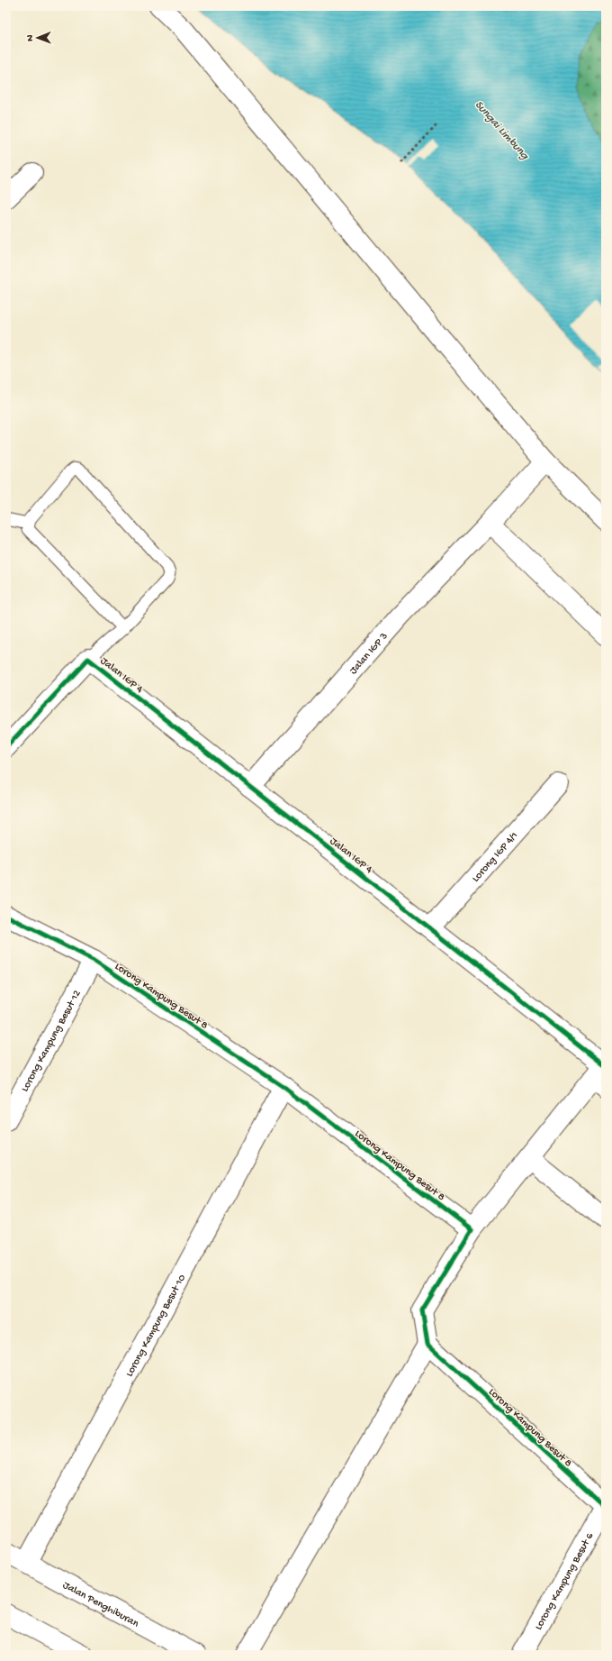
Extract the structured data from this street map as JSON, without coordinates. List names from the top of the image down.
{
  "streets": {
    "main road": [
      "Jalan IGP 3",
      "Jalan IGP 4",
      "Lorong IGP 4/1",
      "Lorong Kampung Besut 8",
      "Lorong Kampung Besut 12",
      "Lorong Kampung Besut 10",
      "Lorong Kampung Besut 6",
      "Jalan Penghiburan"
    ]
  },
  "crossings": [
    ["Jalan IGP 3", "Jalan IGP 4"],
    ["Jalan IGP 4", "Lorong IGP 4/1"],
    ["Lorong Kampung Besut 8", "Lorong Kampung Besut 12"],
    ["Lorong Kampung Besut 8", "Lorong Kampung Besut 10"],
    ["Lorong Kampung Besut 8", "Lorong Kampung Besut 6"],
    ["Lorong Kampung Besut 10", "Jalan Penghiburan"]
  ],
  "water": ["Sungai Limbung"],
  "north": "left"
}
